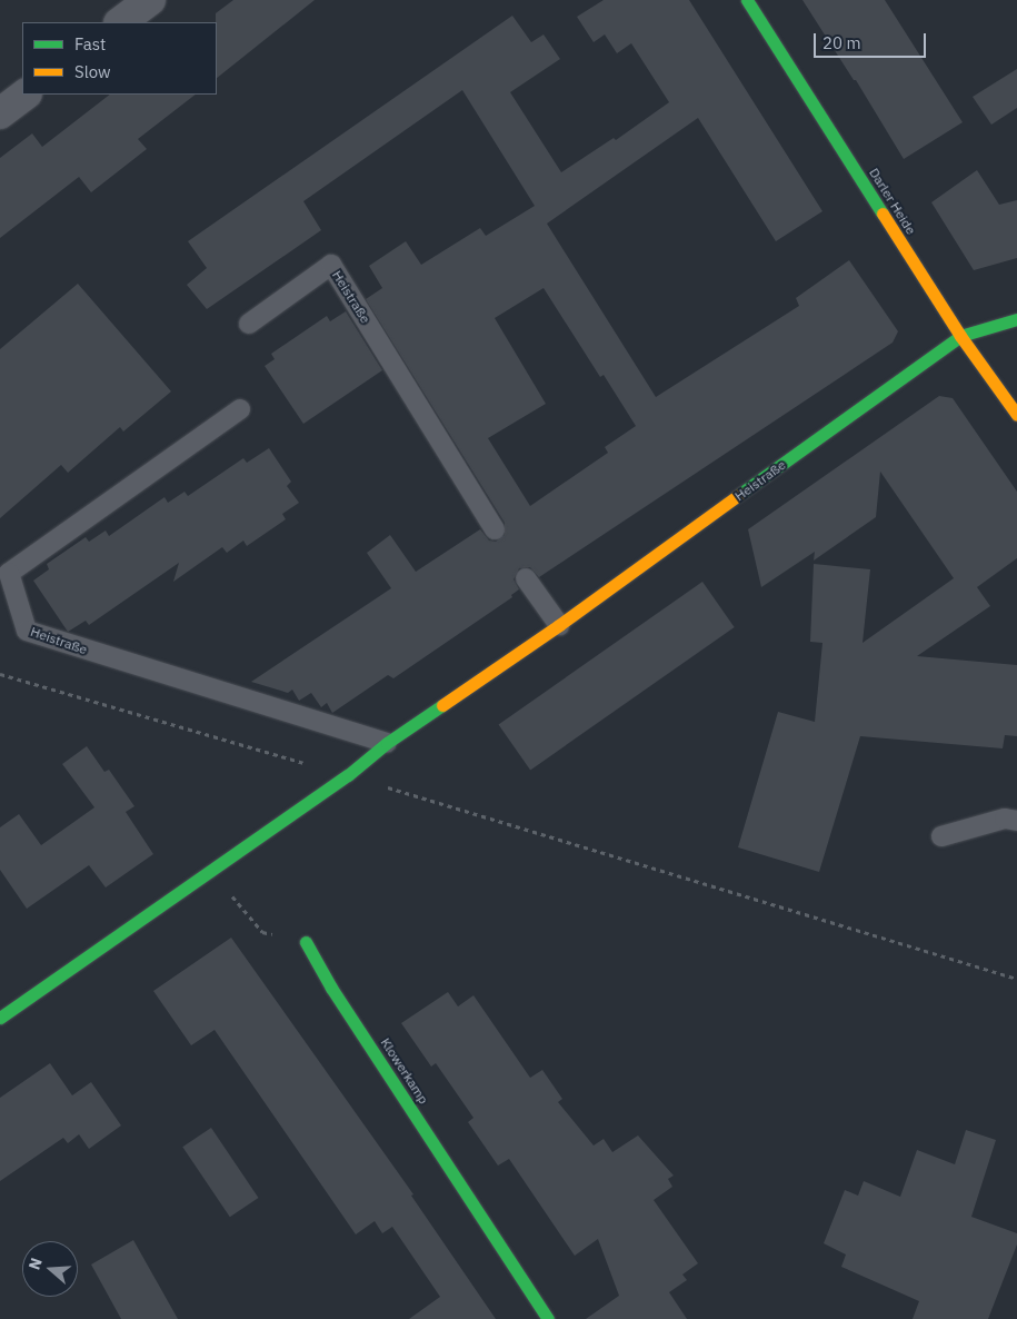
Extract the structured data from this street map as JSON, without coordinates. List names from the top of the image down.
{
  "streets": {
    "street": ["Darler Heide", "Heistraße", "Klowerkamp"]
  },
  "crossings": [
    ["Darler Heide", "Heistraße"]
  ],
  "legend": ["Fast", "Slow"],
  "scale_bar": "20 m",
  "north": "left"
}
